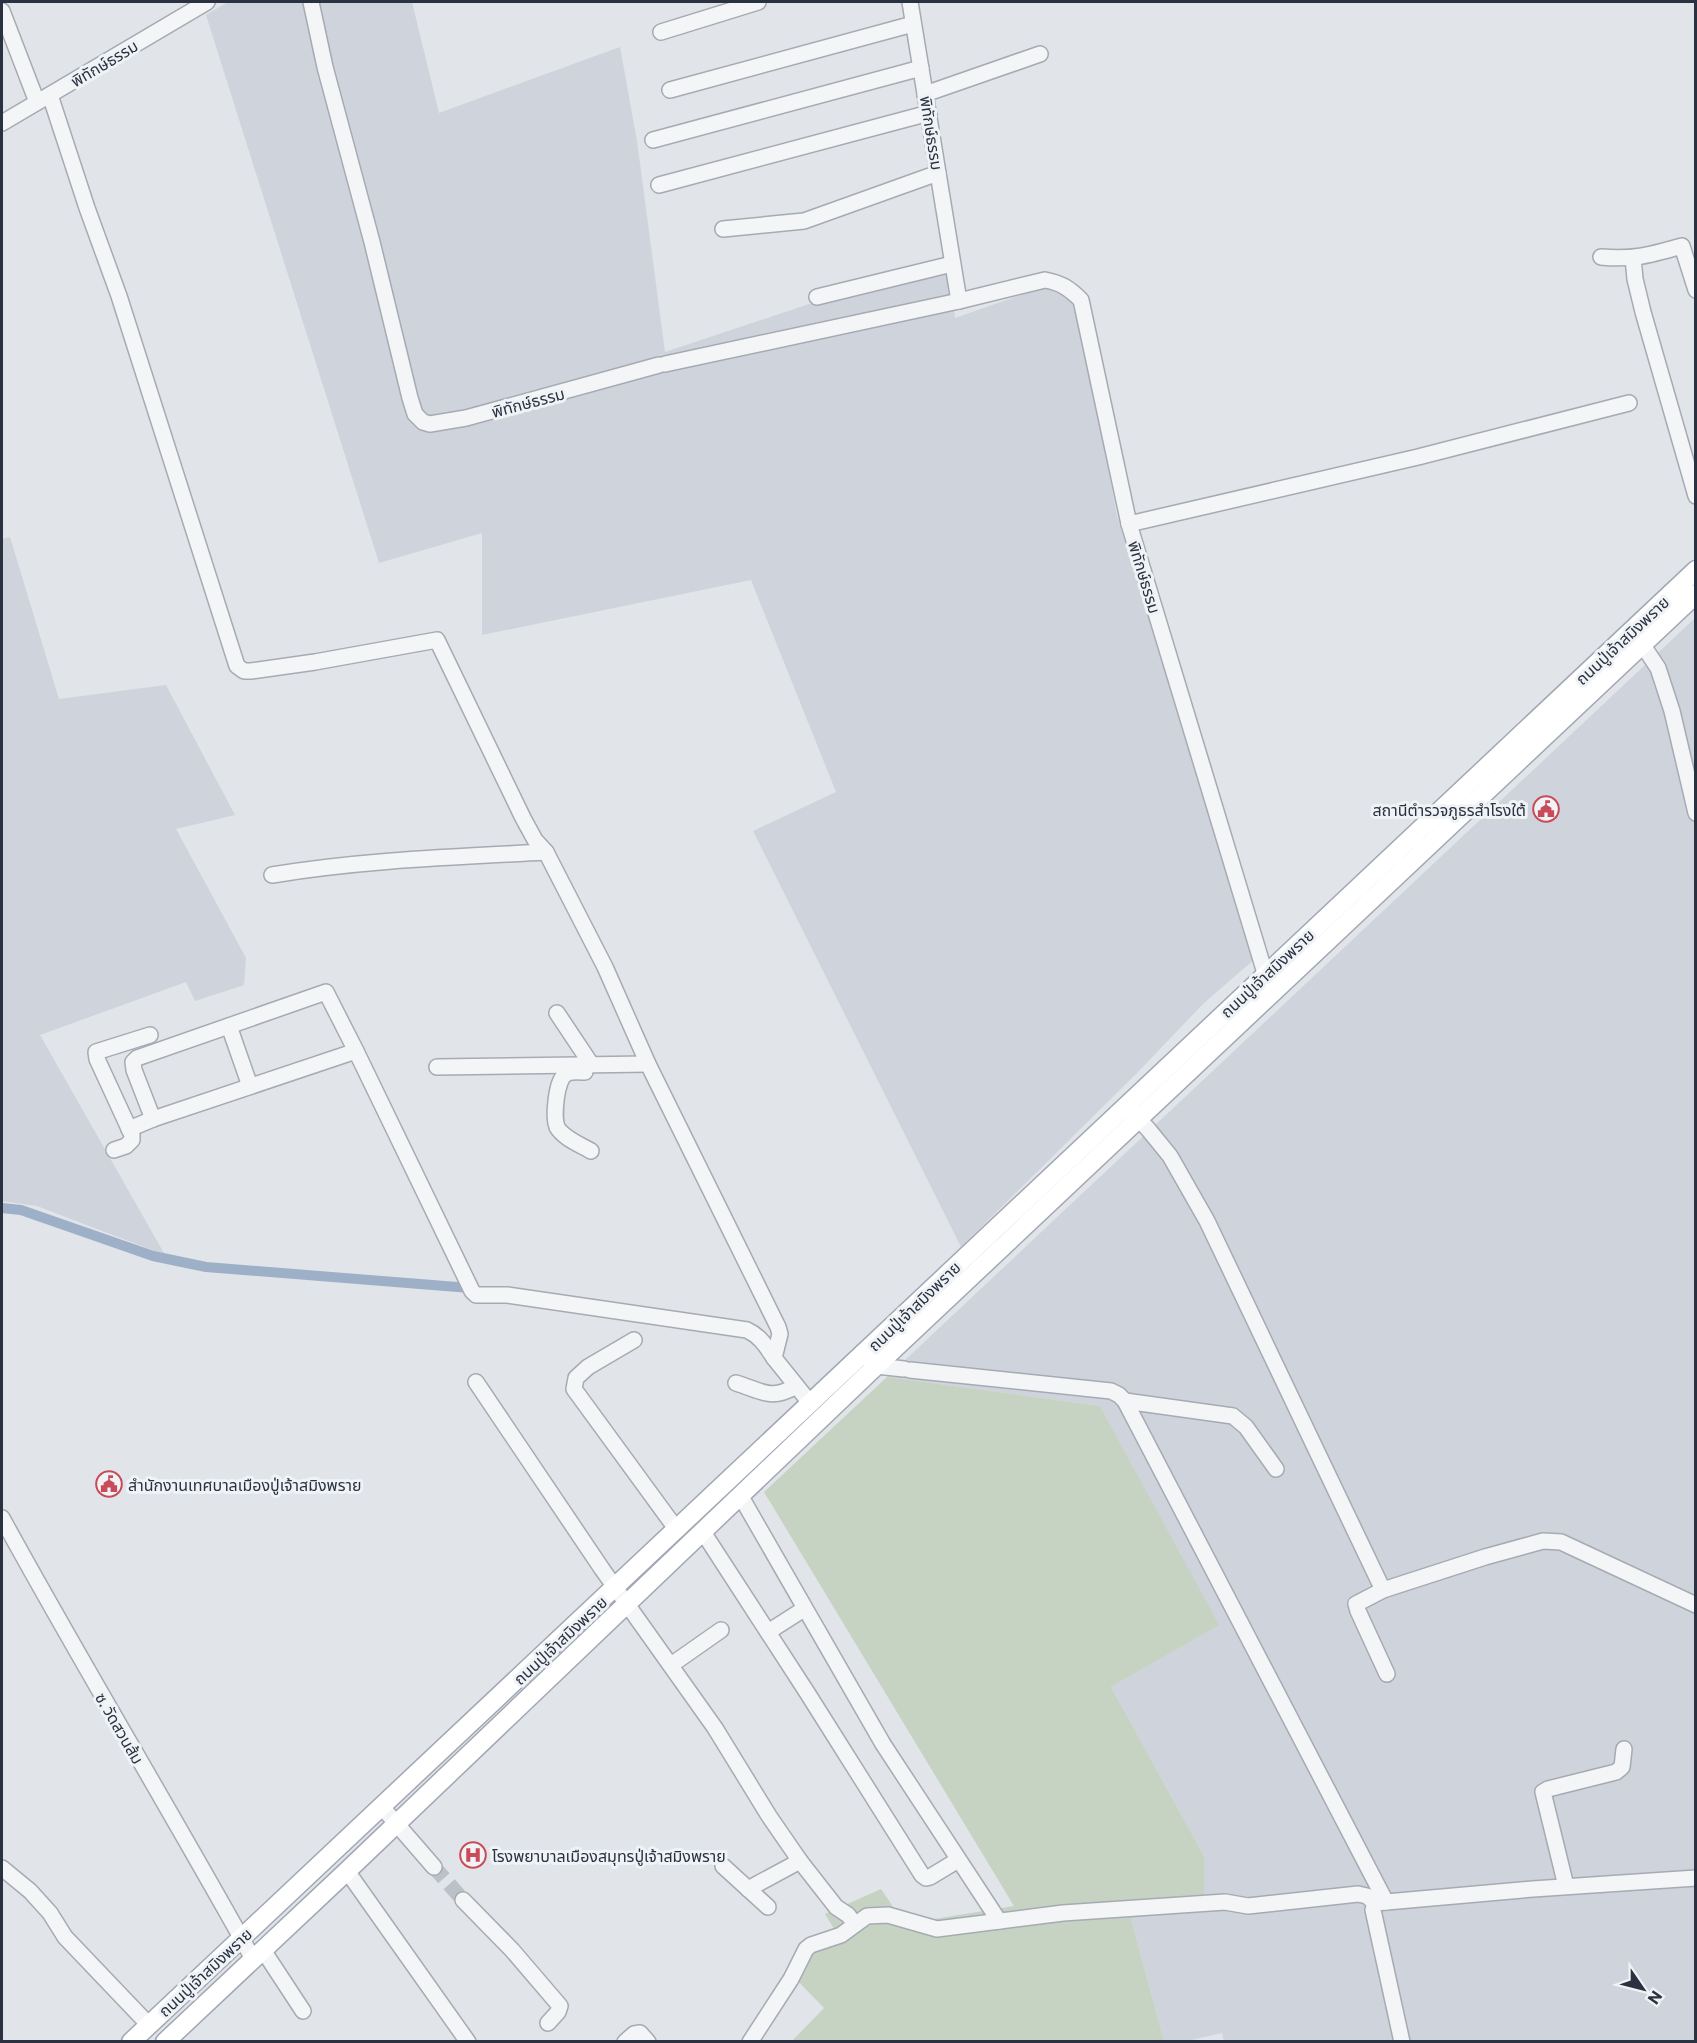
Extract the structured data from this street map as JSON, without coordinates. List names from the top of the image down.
{
  "streets": {
    "main road": ["ถนนปู่เจ้าสมิงพราย"],
    "street": ["พิทักษ์ธรรม", "ซ. วัดสวนส้ม"]
  },
  "crossings": [
    ["พิทักษ์ธรรม", "ถนนปู่เจ้าสมิงพราย"],
    ["ถนนปู่เจ้าสมิงพราย", "ซ. วัดสวนส้ม"]
  ],
  "places": {
    "public building": ["สถานีตำรวจภูธรสำโรงใต้", "สำนักงานเทศบาลเมืองปู่เจ้าสมิงพราย"],
    "hospital": ["โรงพยาบาลเมืองสมุทรปู่เจ้าสมิงพราย"]
  },
  "north": "bottom right"
}
